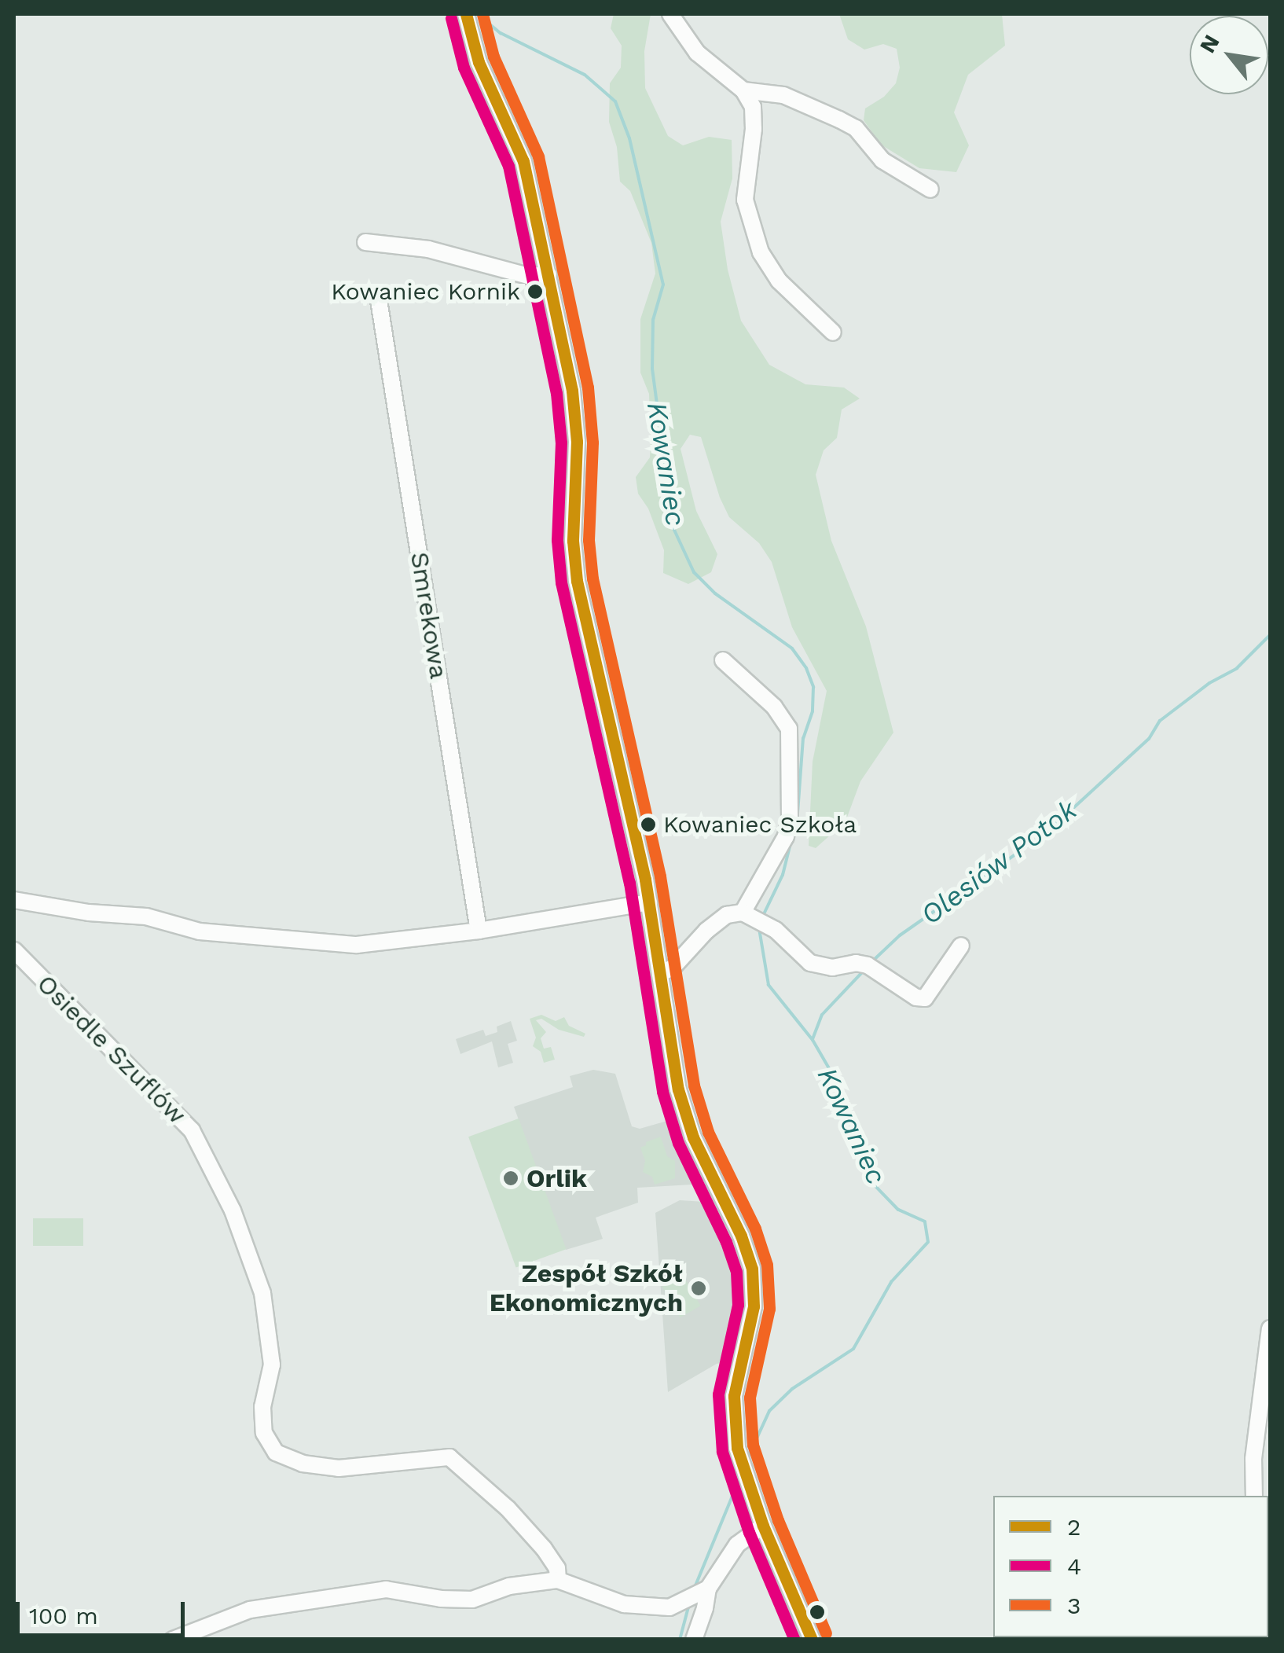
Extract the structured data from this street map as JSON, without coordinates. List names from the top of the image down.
{
  "streets": {
    "street": ["Smrekowa", "Osiedle Szuflów"]
  },
  "water": ["Kowaniec", "Olesiów Potok"],
  "places": [
    "Kowaniec Kornik",
    "Kowaniec Szkoła",
    "Orlik",
    "Zespół Szkół Ekonomicznych"
  ],
  "lines": ["transit line 2", "transit line 3", "transit line 4"],
  "legend": ["2", "4", "3"],
  "scale_bar": "100 m",
  "north": "top left"
}
